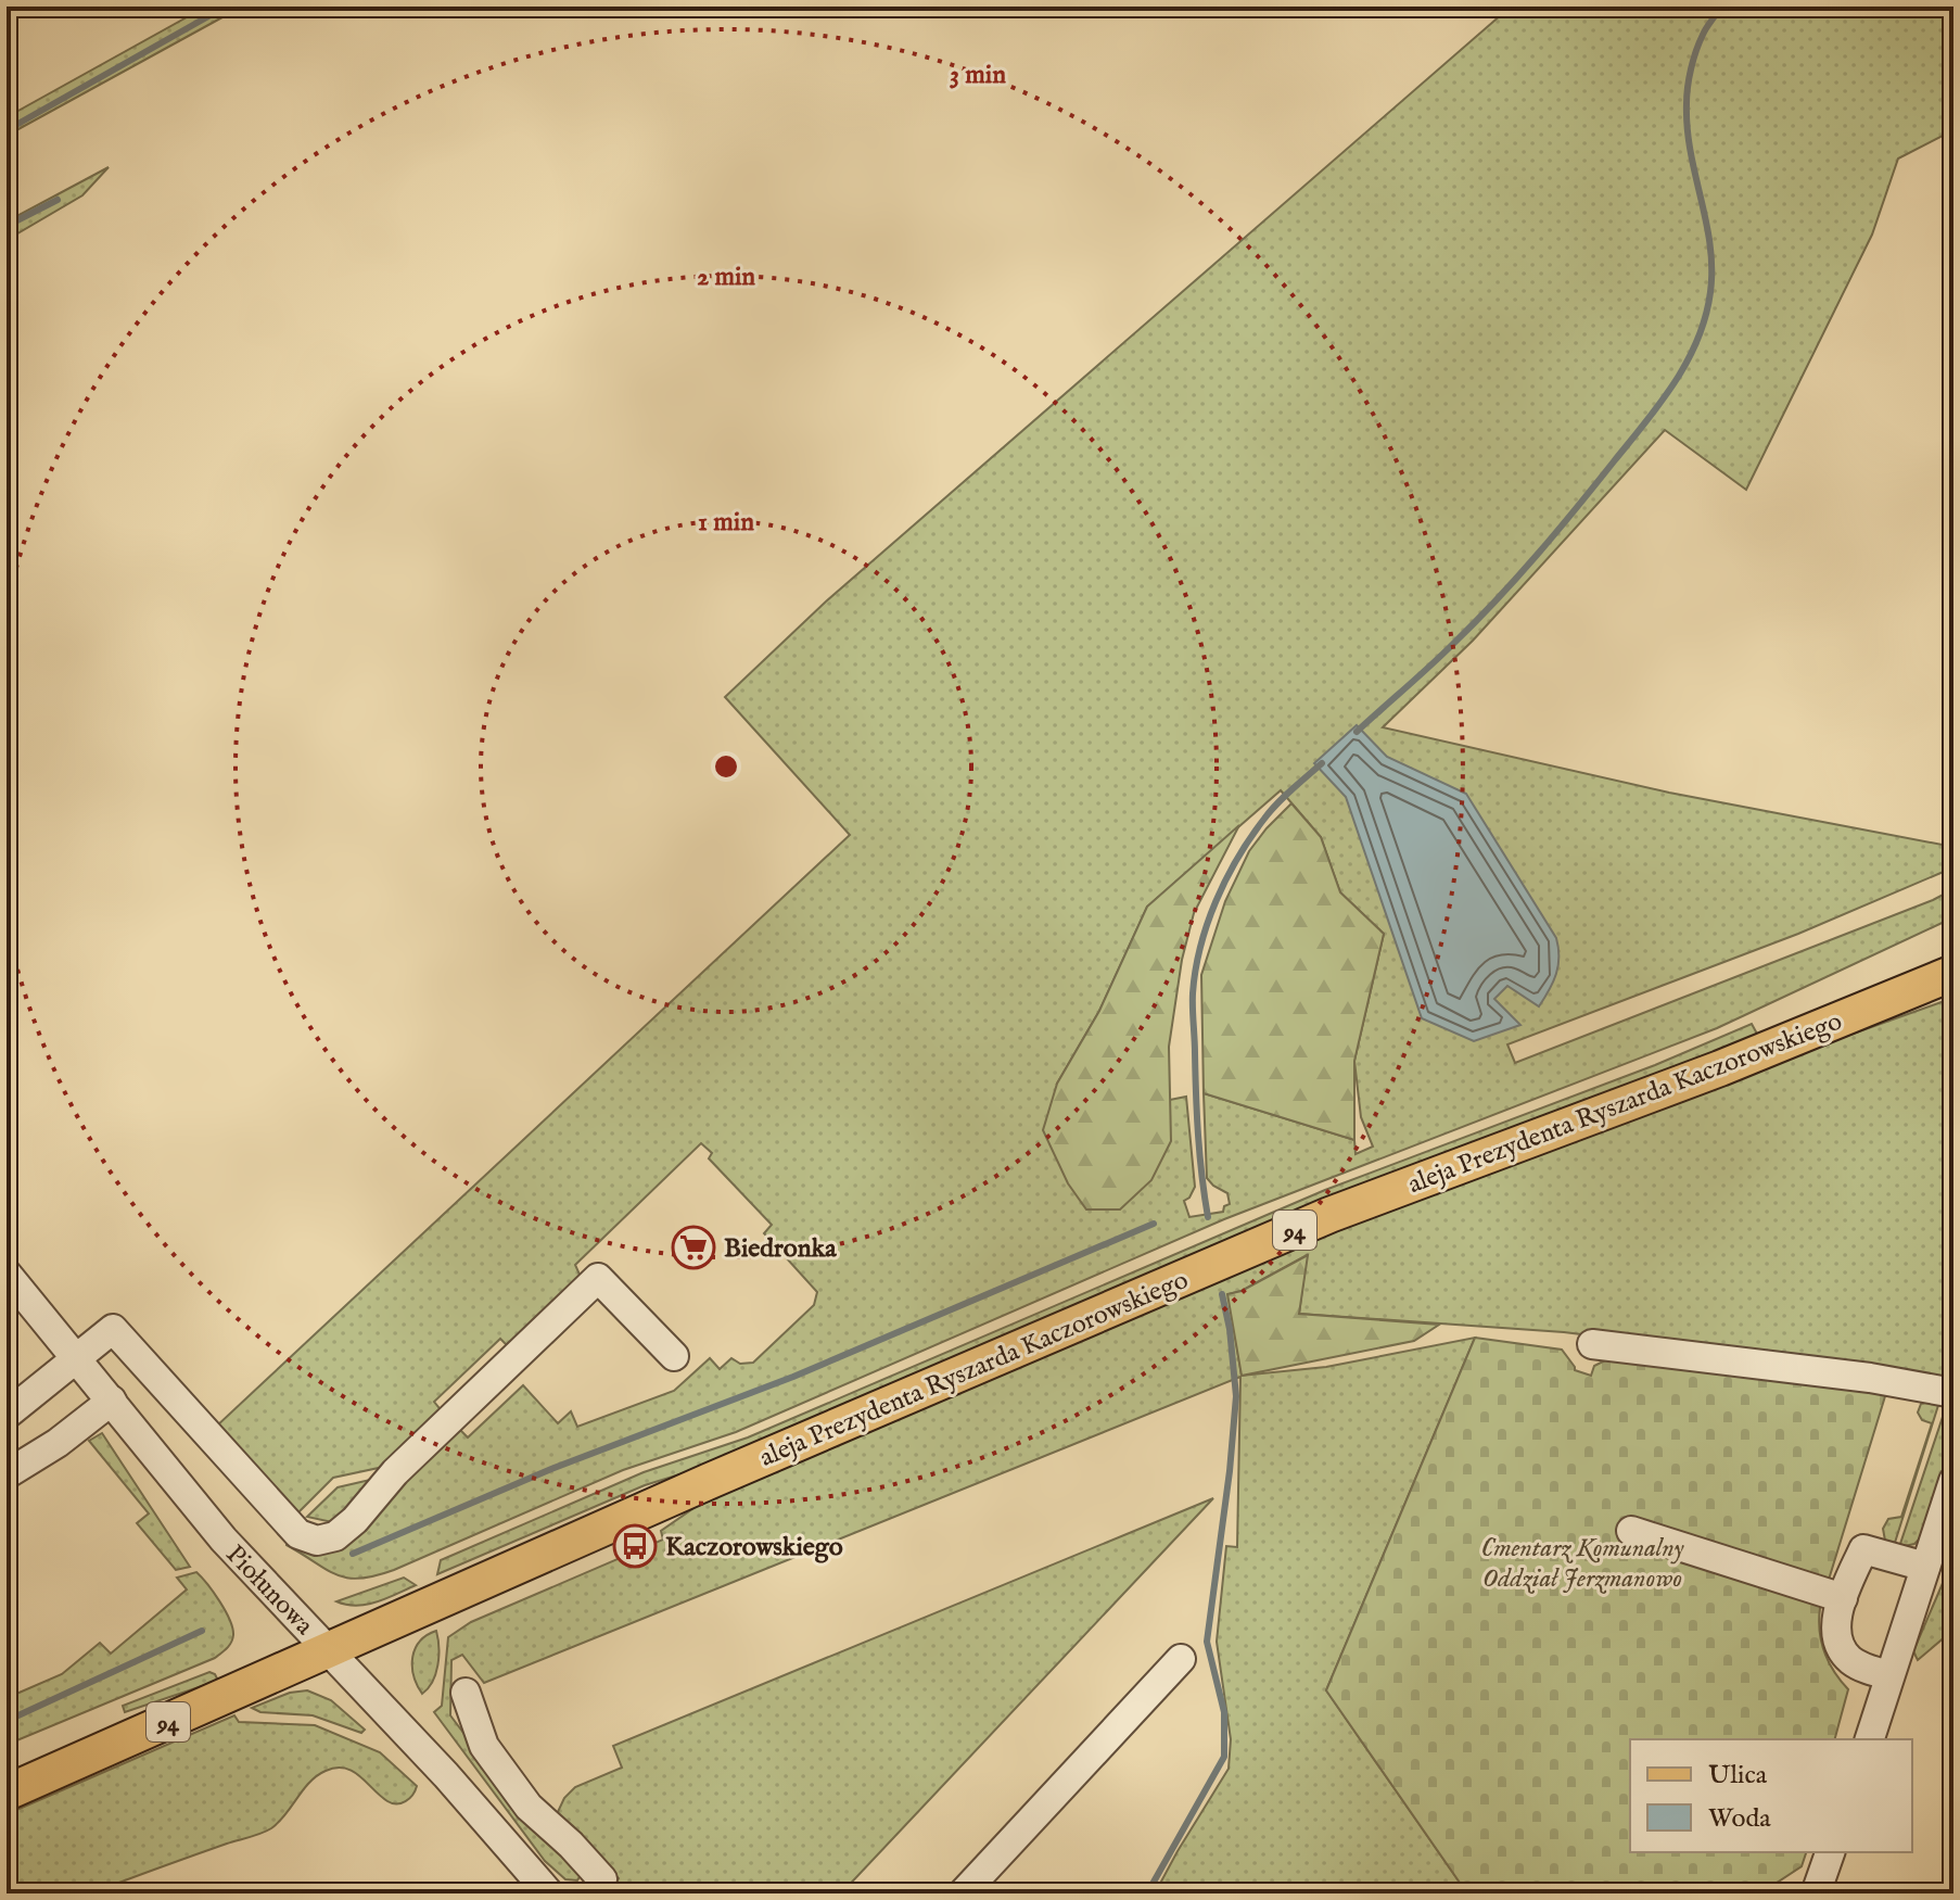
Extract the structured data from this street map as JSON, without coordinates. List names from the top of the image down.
{
  "streets": {
    "main road": ["aleja Prezydenta Ryszarda Kaczorowskiego", "94"],
    "street": ["Piołunowa"]
  },
  "crossings": [
    ["aleja Prezydenta Ryszarda Kaczorowskiego", "Piołunowa"]
  ],
  "parks": ["Cmentarz Komunalny Oddział Jerzmanowo"],
  "places": {
    "supermarket": ["Biedronka"],
    "bus stop": ["Kaczorowskiego"]
  },
  "legend": ["Ulica", "Woda"],
  "rings": ["3 min", "2 min", "1 min"]
}
